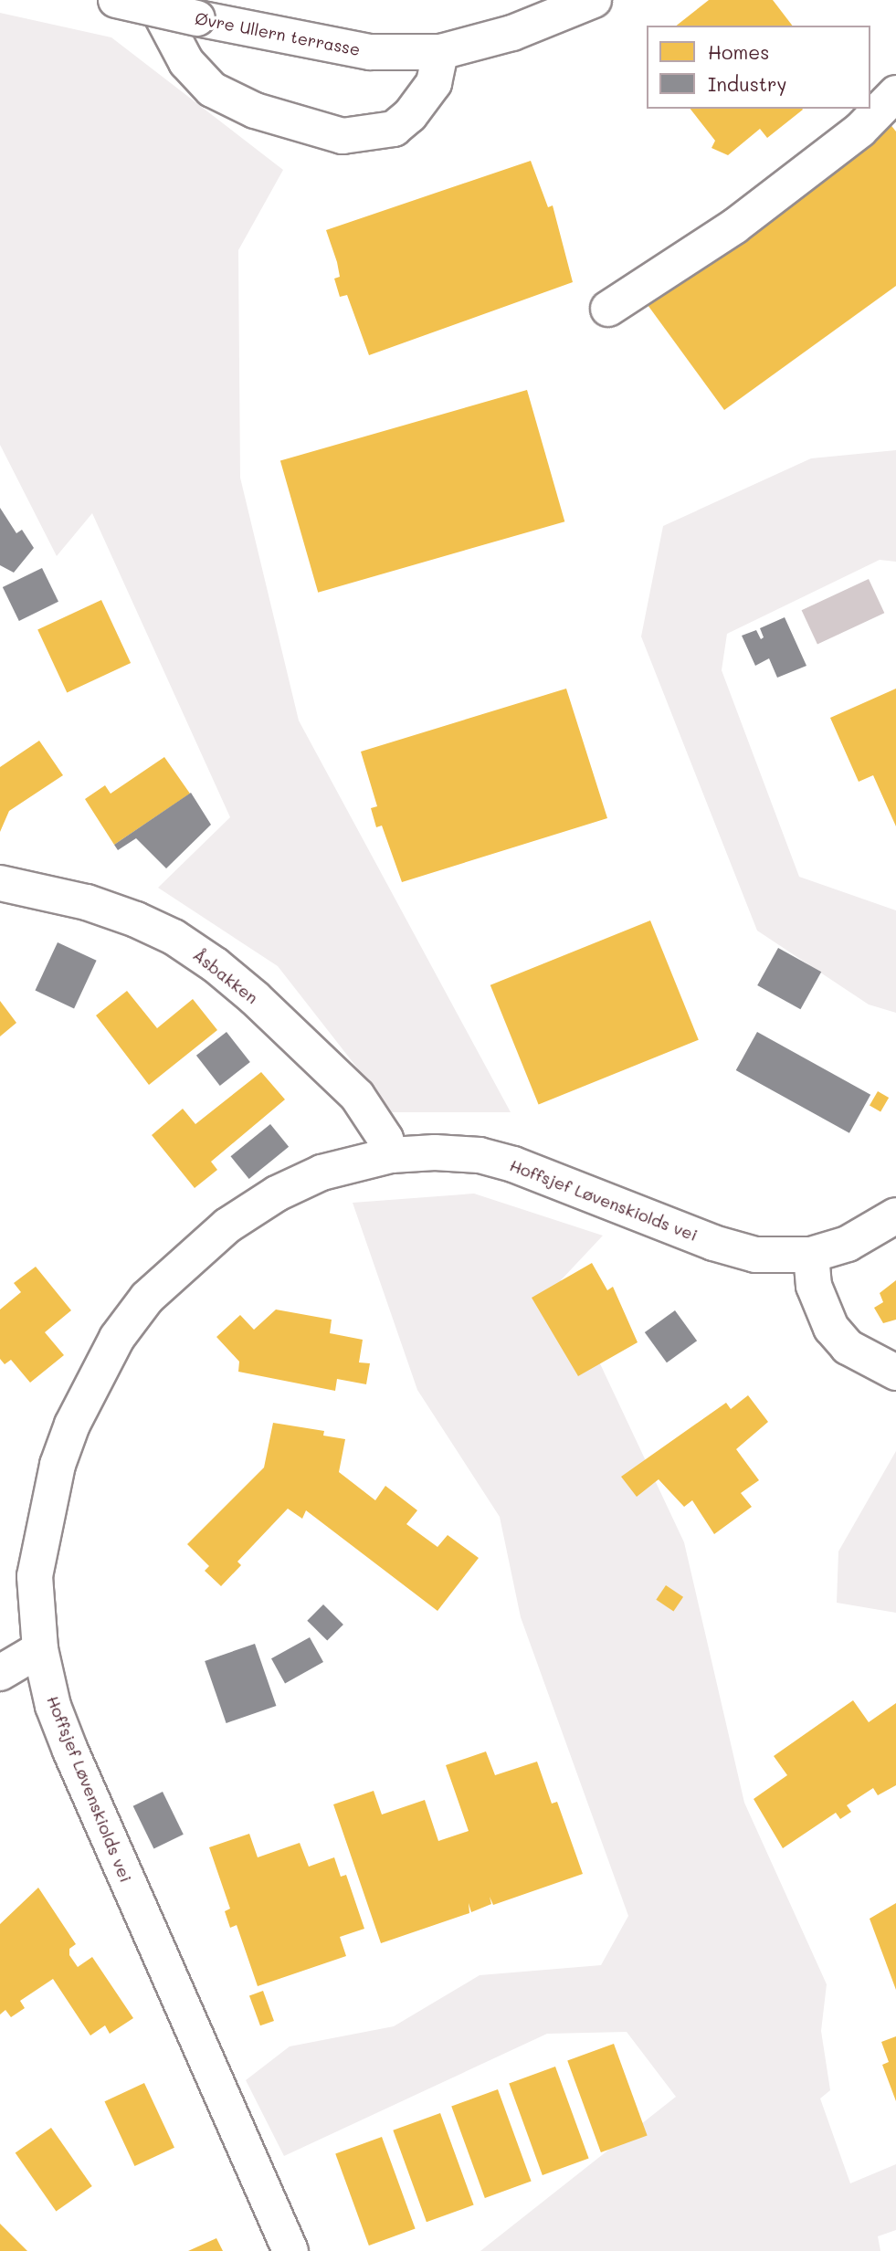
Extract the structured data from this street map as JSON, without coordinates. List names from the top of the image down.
{
  "streets": {
    "street": ["Øvre Ullern terrasse", "Åsbakken", "Hoffsjef Løvenskiolds vei"]
  },
  "crossings": [
    ["Åsbakken", "Hoffsjef Løvenskiolds vei"]
  ],
  "legend": ["Homes", "Industry"]
}
